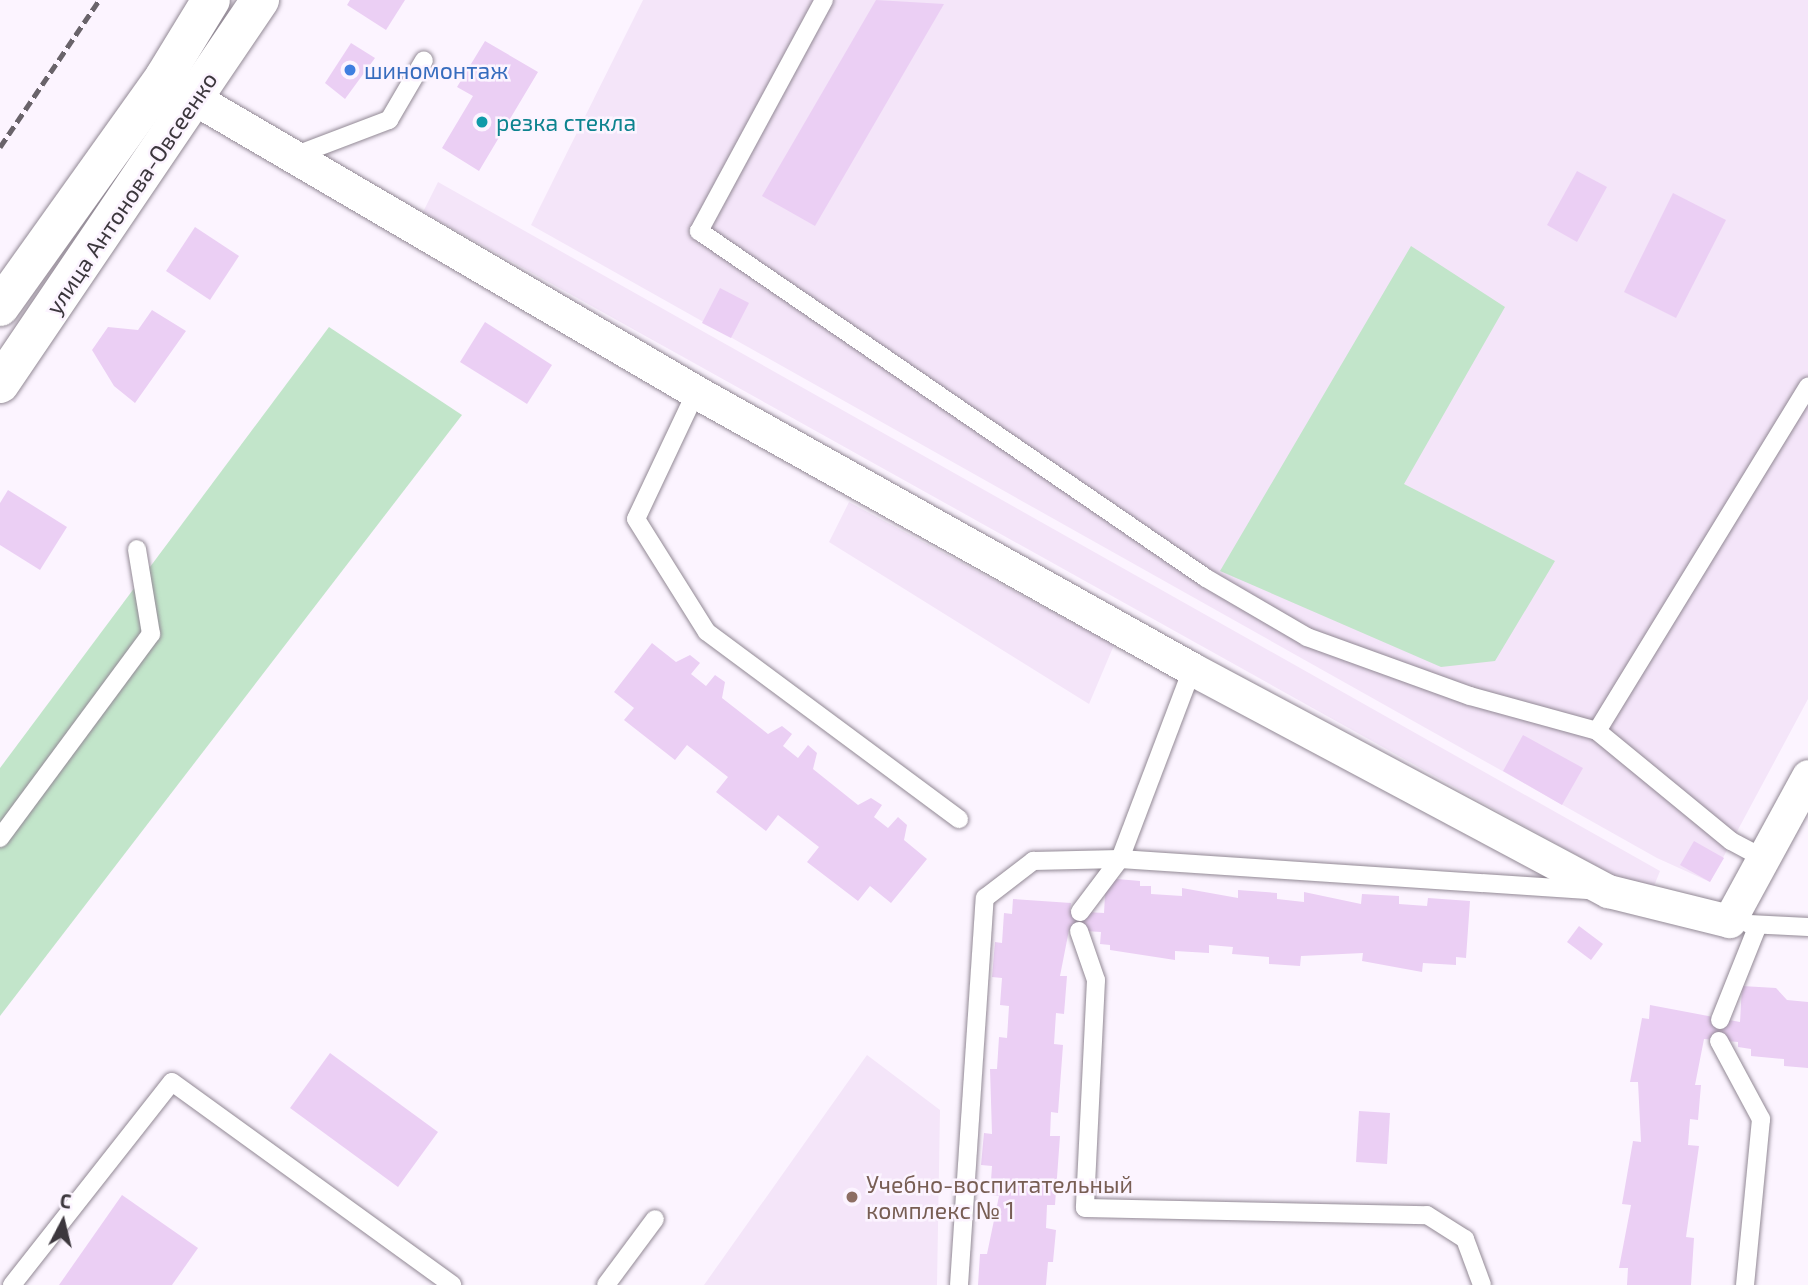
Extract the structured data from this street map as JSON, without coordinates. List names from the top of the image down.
{
  "streets": {
    "highway": ["улица Антонова-Овсеенко"]
  },
  "places": ["шиномонтаж", "резка стекла", "Учебно-воспитательный комплекс № 1"],
  "north": "top"
}
